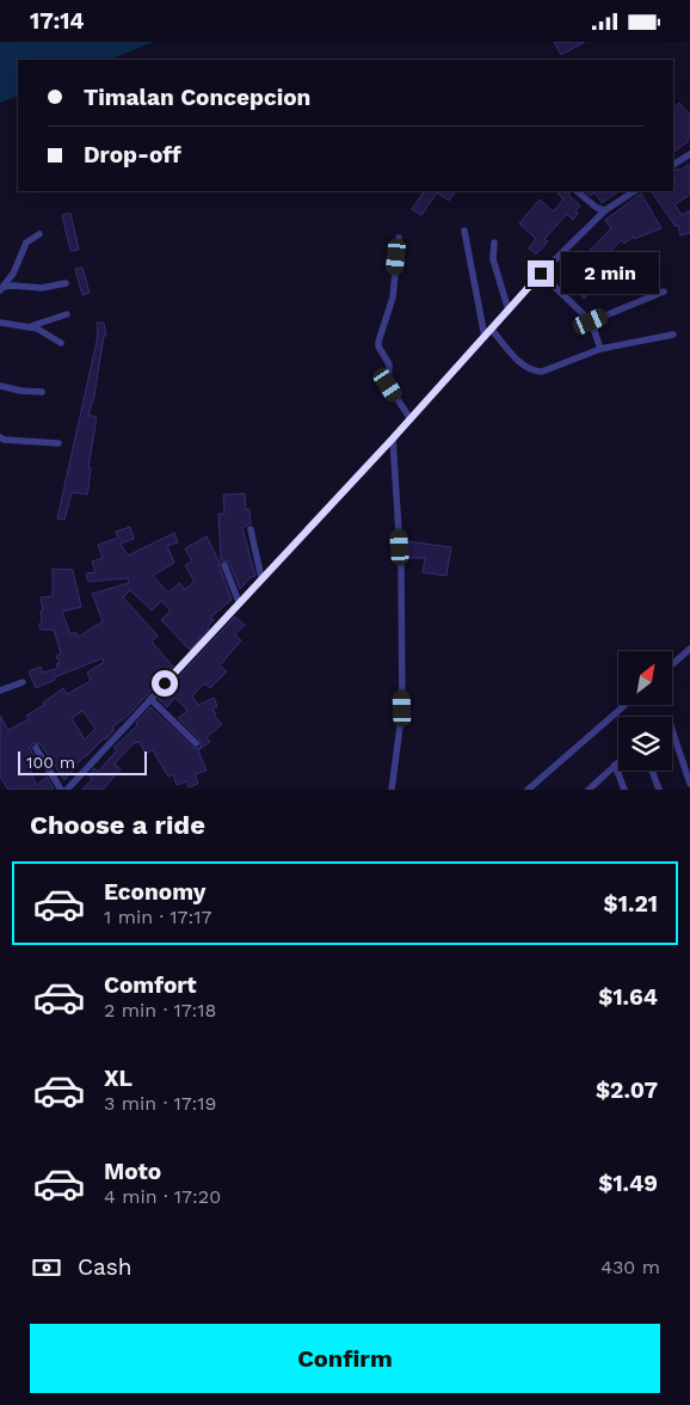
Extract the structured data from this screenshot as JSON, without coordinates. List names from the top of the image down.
{
  "scale_bar": "100 m",
  "north": "top right",
  "page": {
    "status": "17:14",
    "banner": ["Timalan Concepcion", "Drop-off"],
    "bubble": "2 min",
    "scale": "100 m",
    "heading": "Choose a ride",
    "list": [
      {
        "name": "Economy",
        "note": "1 min · 17:17",
        "value": "$1.21"
      },
      {
        "name": "Comfort",
        "note": "2 min · 17:18",
        "value": "$1.64"
      },
      {
        "name": "XL",
        "note": "3 min · 17:19",
        "value": "$2.07"
      },
      {
        "name": "Moto",
        "note": "4 min · 17:20",
        "value": "$1.49"
      }
    ],
    "pay": ["Cash", "430 m"],
    "buttons": "Confirm"
  }
}
